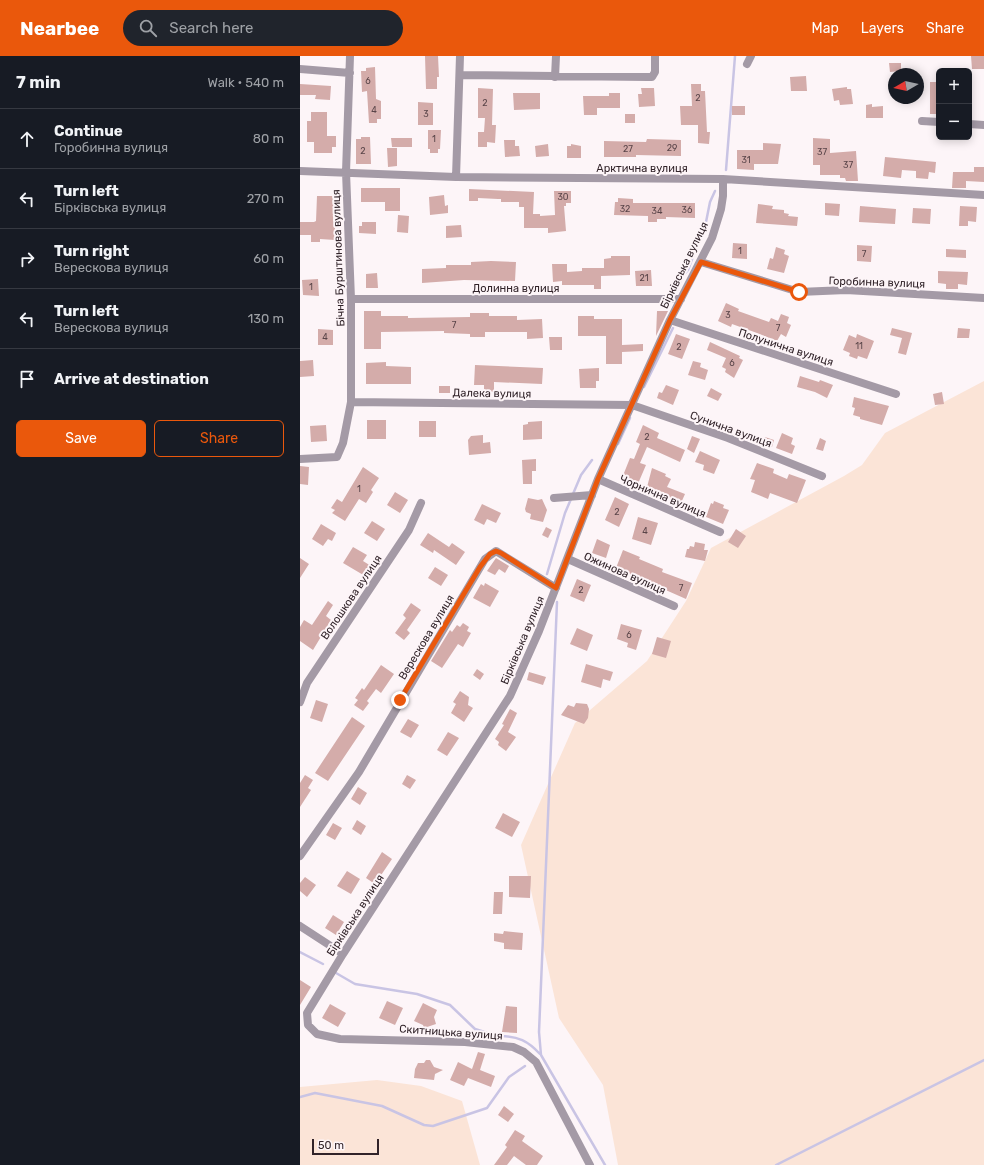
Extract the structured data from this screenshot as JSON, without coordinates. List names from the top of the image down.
{
  "streets": {
    "street": [
      "Арктична вулиця",
      "Бічна Бурштинова вулиця",
      "Бірківська вулиця",
      "Горобинна вулиця",
      "Долинна вулиця",
      "Полунична вулиця",
      "Далека вулиця",
      "Сунична вулиця",
      "Чорнична вулиця",
      "Ожинова вулиця",
      "Волошкова вулиця",
      "Верескова вулиця",
      "Скитницька вулиця"
    ]
  },
  "crossings": [
    ["Арктична вулиця", "Бічна Бурштинова вулиця"],
    ["Арктична вулиця", "Бірківська вулиця"],
    ["Бічна Бурштинова вулиця", "Долинна вулиця"],
    ["Бічна Бурштинова вулиця", "Далека вулиця"],
    ["Бірківська вулиця", "Горобинна вулиця"],
    ["Бірківська вулиця", "Долинна вулиця"],
    ["Бірківська вулиця", "Полунична вулиця"],
    ["Бірківська вулиця", "Далека вулиця"],
    ["Бірківська вулиця", "Сунична вулиця"],
    ["Бірківська вулиця", "Чорнична вулиця"],
    ["Бірківська вулиця", "Ожинова вулиця"],
    ["Бірківська вулиця", "Верескова вулиця"],
    ["Бірківська вулиця", "Скитницька вулиця"],
    ["Далека вулиця", "Сунична вулиця"]
  ],
  "house_numbers": [
    "6",
    "2",
    "2",
    "4",
    "3",
    "1",
    "29",
    "27",
    "2",
    "37",
    "31",
    "37",
    "30",
    "32",
    "36",
    "34",
    "1",
    "7",
    "21",
    "1",
    "3",
    "7",
    "7",
    "4",
    "11",
    "2",
    "6",
    "2",
    "1",
    "2",
    "4",
    "7",
    "2",
    "6"
  ],
  "scale_bar": "50 m",
  "north": "left",
  "page": {
    "header": "Nearbee",
    "search": "Search here",
    "nav": ["Map", "Layers", "Share"],
    "heading": ["7 min", "Walk · 540 m"],
    "map_buttons": ["+", "−"],
    "list": [
      ["Continue", "Горобинна вулиця", "80 m"],
      ["Turn left", "Бірківська вулиця", "270 m"],
      ["Turn right", "Верескова вулиця", "60 m"],
      ["Turn left", "Верескова вулиця", "130 m"],
      "Arrive at destination"
    ],
    "buttons": ["Save", "Share"],
    "scale": "50 m"
  }
}
